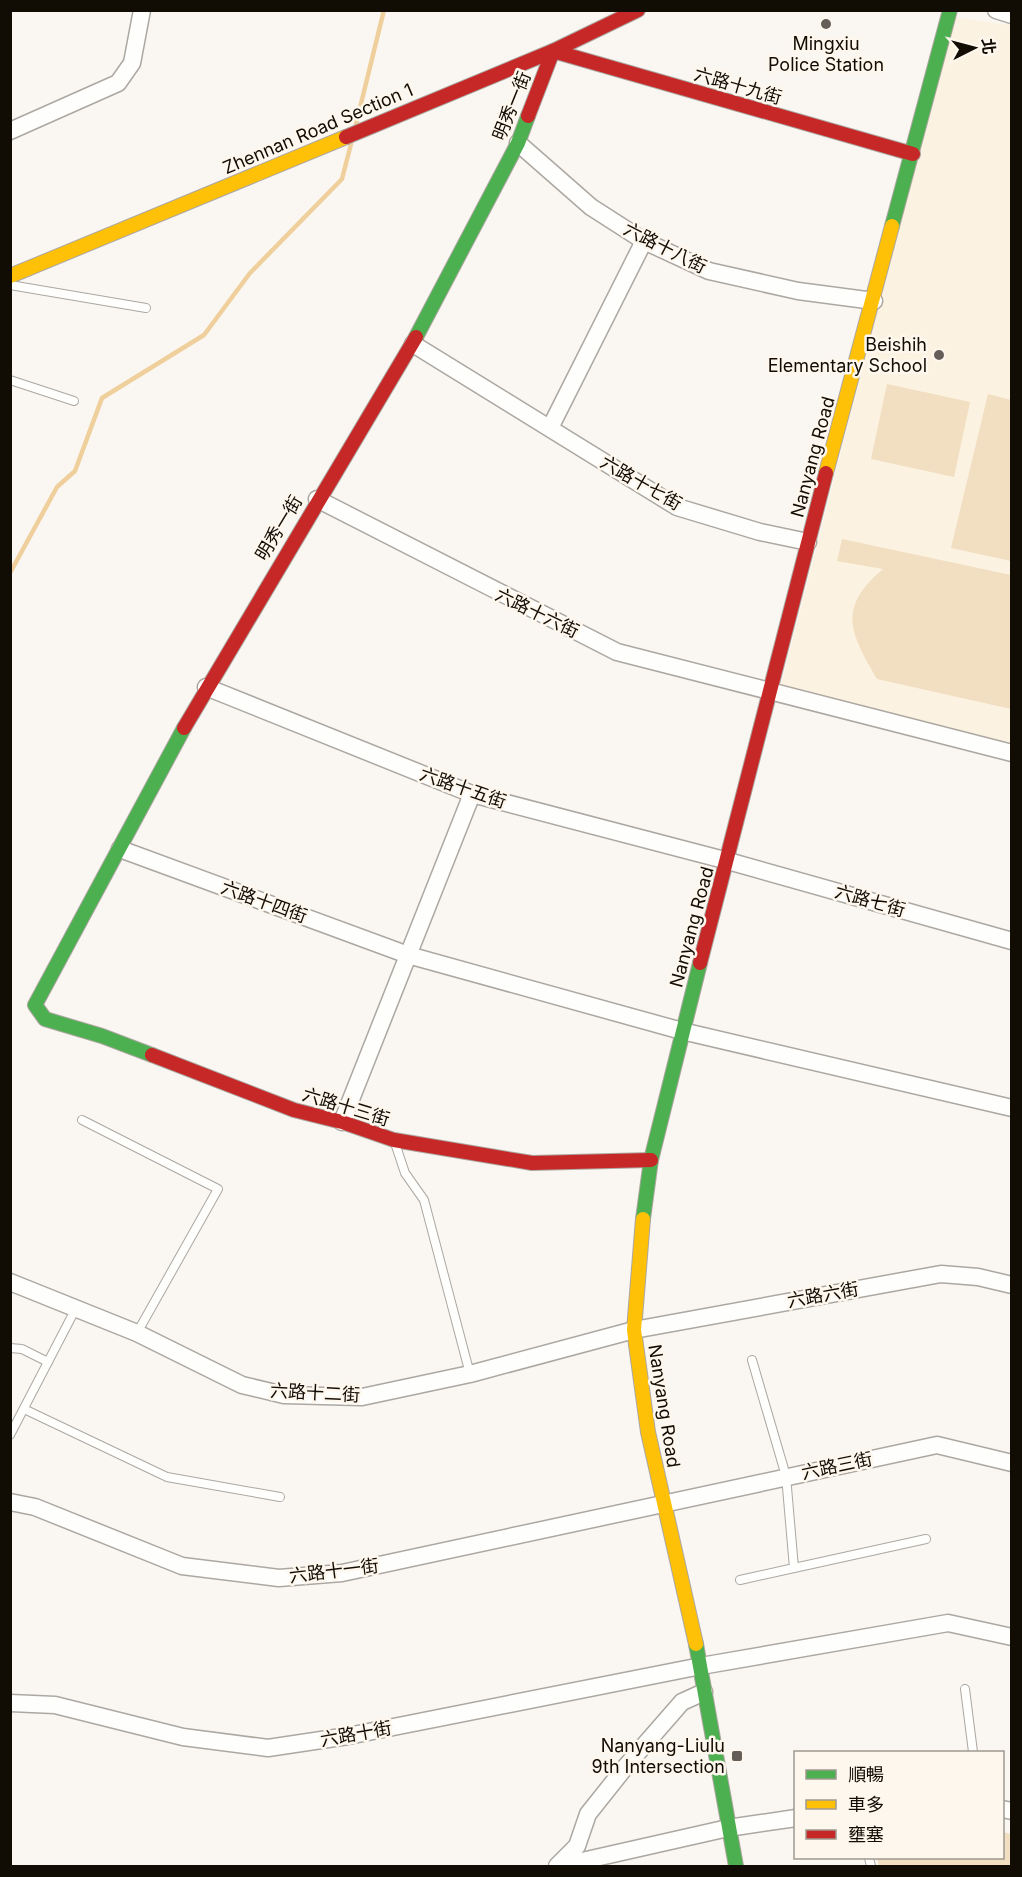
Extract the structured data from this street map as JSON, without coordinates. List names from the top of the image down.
{
  "streets": {
    "street": [
      "六路十九街",
      "明秀一街",
      "Zhennan Road Section 1",
      "六路十八街",
      "Nanyang Road",
      "六路十七街",
      "六路十六街",
      "六路十五街",
      "六路七街",
      "六路十四街",
      "六路十三街",
      "六路六街",
      "六路十二街",
      "六路三街",
      "六路十一街",
      "六路十街"
    ]
  },
  "crossings": [
    ["六路十九街", "明秀一街"],
    ["六路十九街", "Zhennan Road Section 1"],
    ["六路十九街", "Nanyang Road"],
    ["明秀一街", "Zhennan Road Section 1"],
    ["明秀一街", "六路十八街"],
    ["明秀一街", "六路十七街"],
    ["明秀一街", "六路十六街"],
    ["明秀一街", "六路十五街"],
    ["明秀一街", "六路十四街"],
    ["明秀一街", "六路十三街"],
    ["六路十八街", "Nanyang Road"],
    ["Nanyang Road", "六路十七街"],
    ["Nanyang Road", "六路十六街"],
    ["Nanyang Road", "六路十五街"],
    ["Nanyang Road", "六路七街"],
    ["Nanyang Road", "六路十四街"],
    ["Nanyang Road", "六路十三街"],
    ["Nanyang Road", "六路六街"],
    ["Nanyang Road", "六路十二街"],
    ["Nanyang Road", "六路三街"],
    ["Nanyang Road", "六路十一街"],
    ["Nanyang Road", "六路十街"],
    ["六路十五街", "六路七街"],
    ["六路六街", "六路十二街"],
    ["六路三街", "六路十一街"]
  ],
  "places": {
    "other": ["Mingxiu Police Station", "Beishih Elementary School"],
    "transit": ["Nanyang-Liulu 9th Intersection"]
  },
  "legend": ["順暢", "車多", "壅塞"],
  "north": "right"
}
